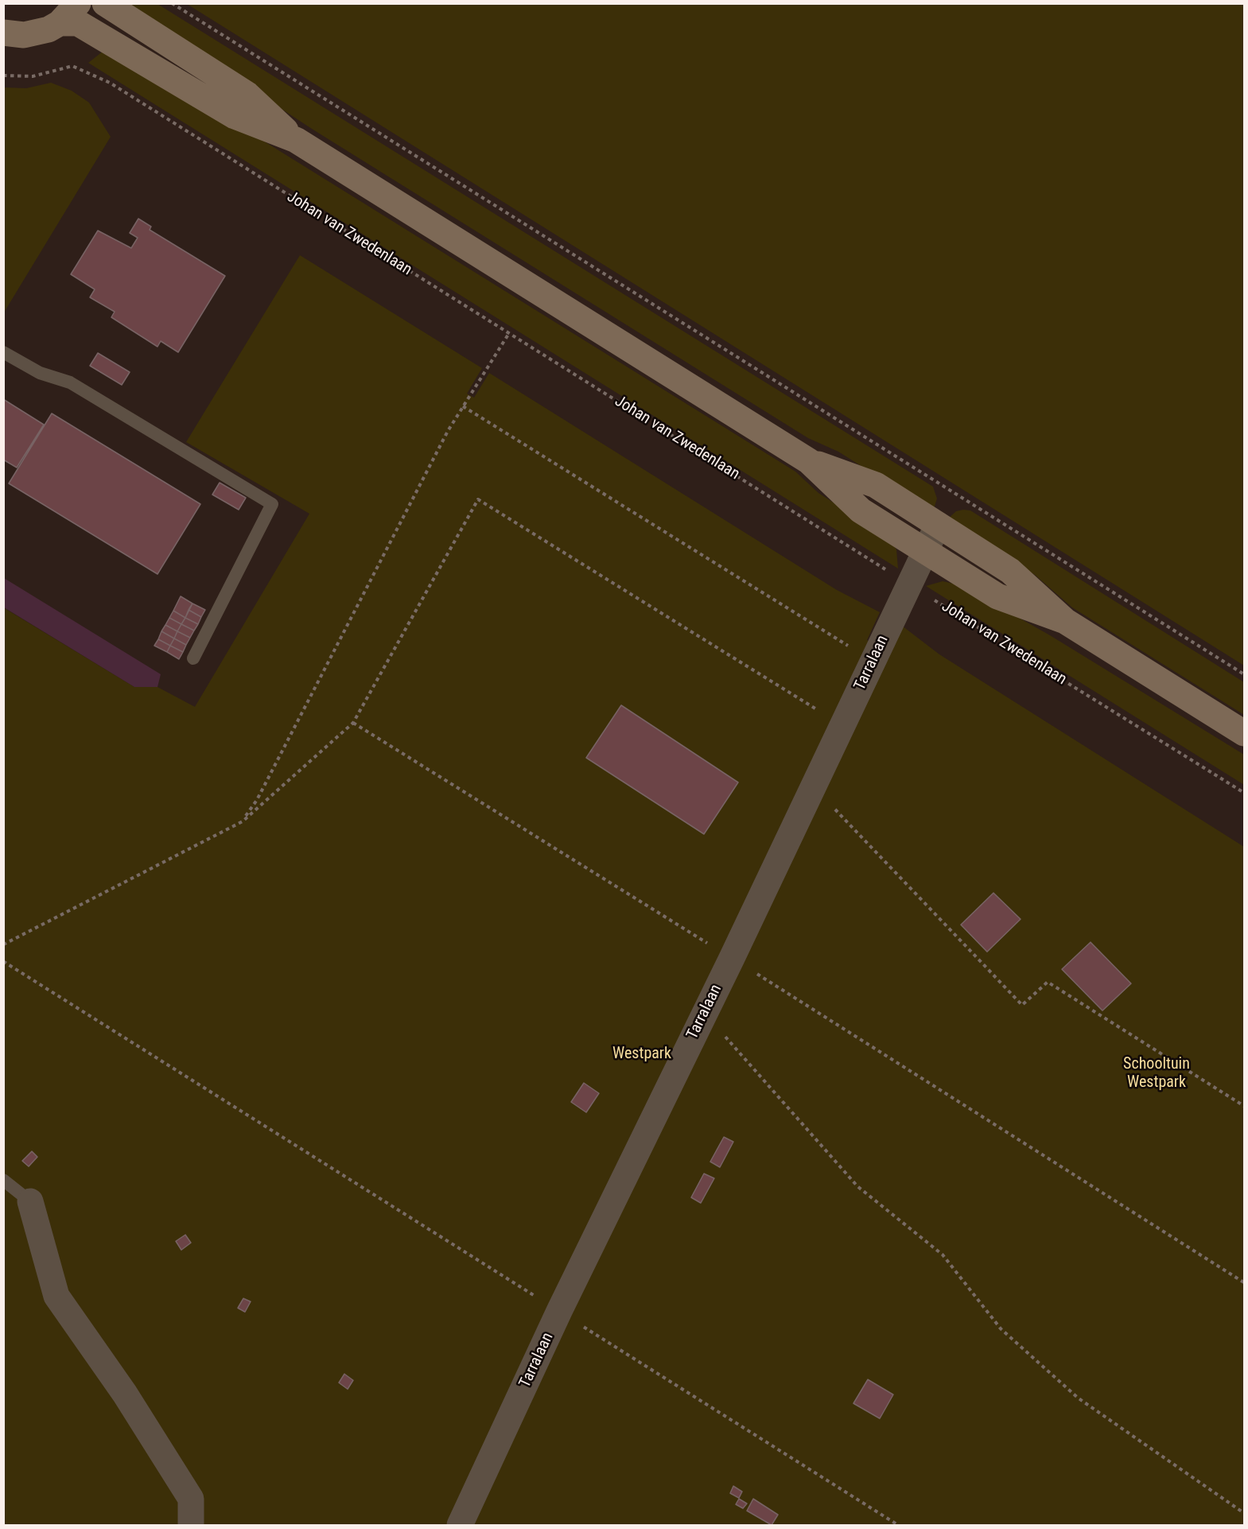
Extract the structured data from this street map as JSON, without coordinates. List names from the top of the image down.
{
  "streets": {
    "street": ["Tarralaan"],
    "path": ["Johan van Zwedenlaan"]
  },
  "crossings": [
    ["Johan van Zwedenlaan", "Tarralaan"]
  ],
  "parks": ["Westpark", "Schooltuin Westpark"]
}
